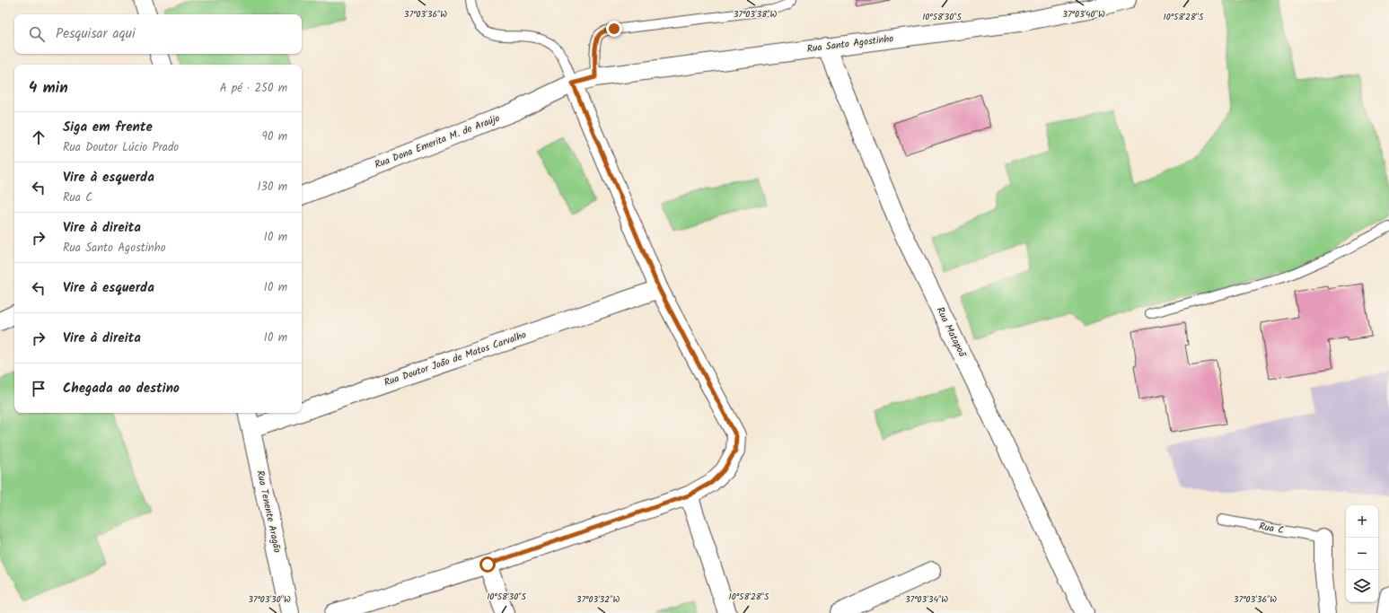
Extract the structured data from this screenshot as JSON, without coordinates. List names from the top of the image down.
{
  "streets": {
    "street": [
      "Rua Santo Agostinho",
      "Rua Dona Emerita M. de Araújo",
      "Rua Matapoã",
      "Rua Doutor João de Matos Carvalho",
      "Rua Tenente Aragão"
    ],
    "lane": ["Rua C"]
  },
  "crossings": [
    ["Rua Santo Agostinho", "Rua Dona Emerita M. de Araújo"],
    ["Rua Santo Agostinho", "Rua Matapoã"],
    ["Rua Doutor João de Matos Carvalho", "Rua Tenente Aragão"]
  ],
  "page": {
    "search": "Pesquisar aqui",
    "heading": ["4 min", "A pé · 250 m"],
    "list": [
      ["Siga em frente", "Rua Doutor Lúcio Prado", "90 m"],
      ["Vire à esquerda", "Rua C", "130 m"],
      ["Vire à direita", "Rua Santo Agostinho", "10 m"],
      ["Vire à esquerda", "10 m"],
      ["Vire à direita", "10 m"],
      "Chegada ao destino"
    ],
    "map_buttons": ["+", "−"]
  },
  "coordinates": [
    "37°03'40\"W",
    "37°03'36\"W",
    "37°03'38\"W",
    "10°58'30\"S",
    "10°58'28\"S",
    "37°03'30\"W",
    "37°03'32\"W",
    "37°03'34\"W"
  ]
}
